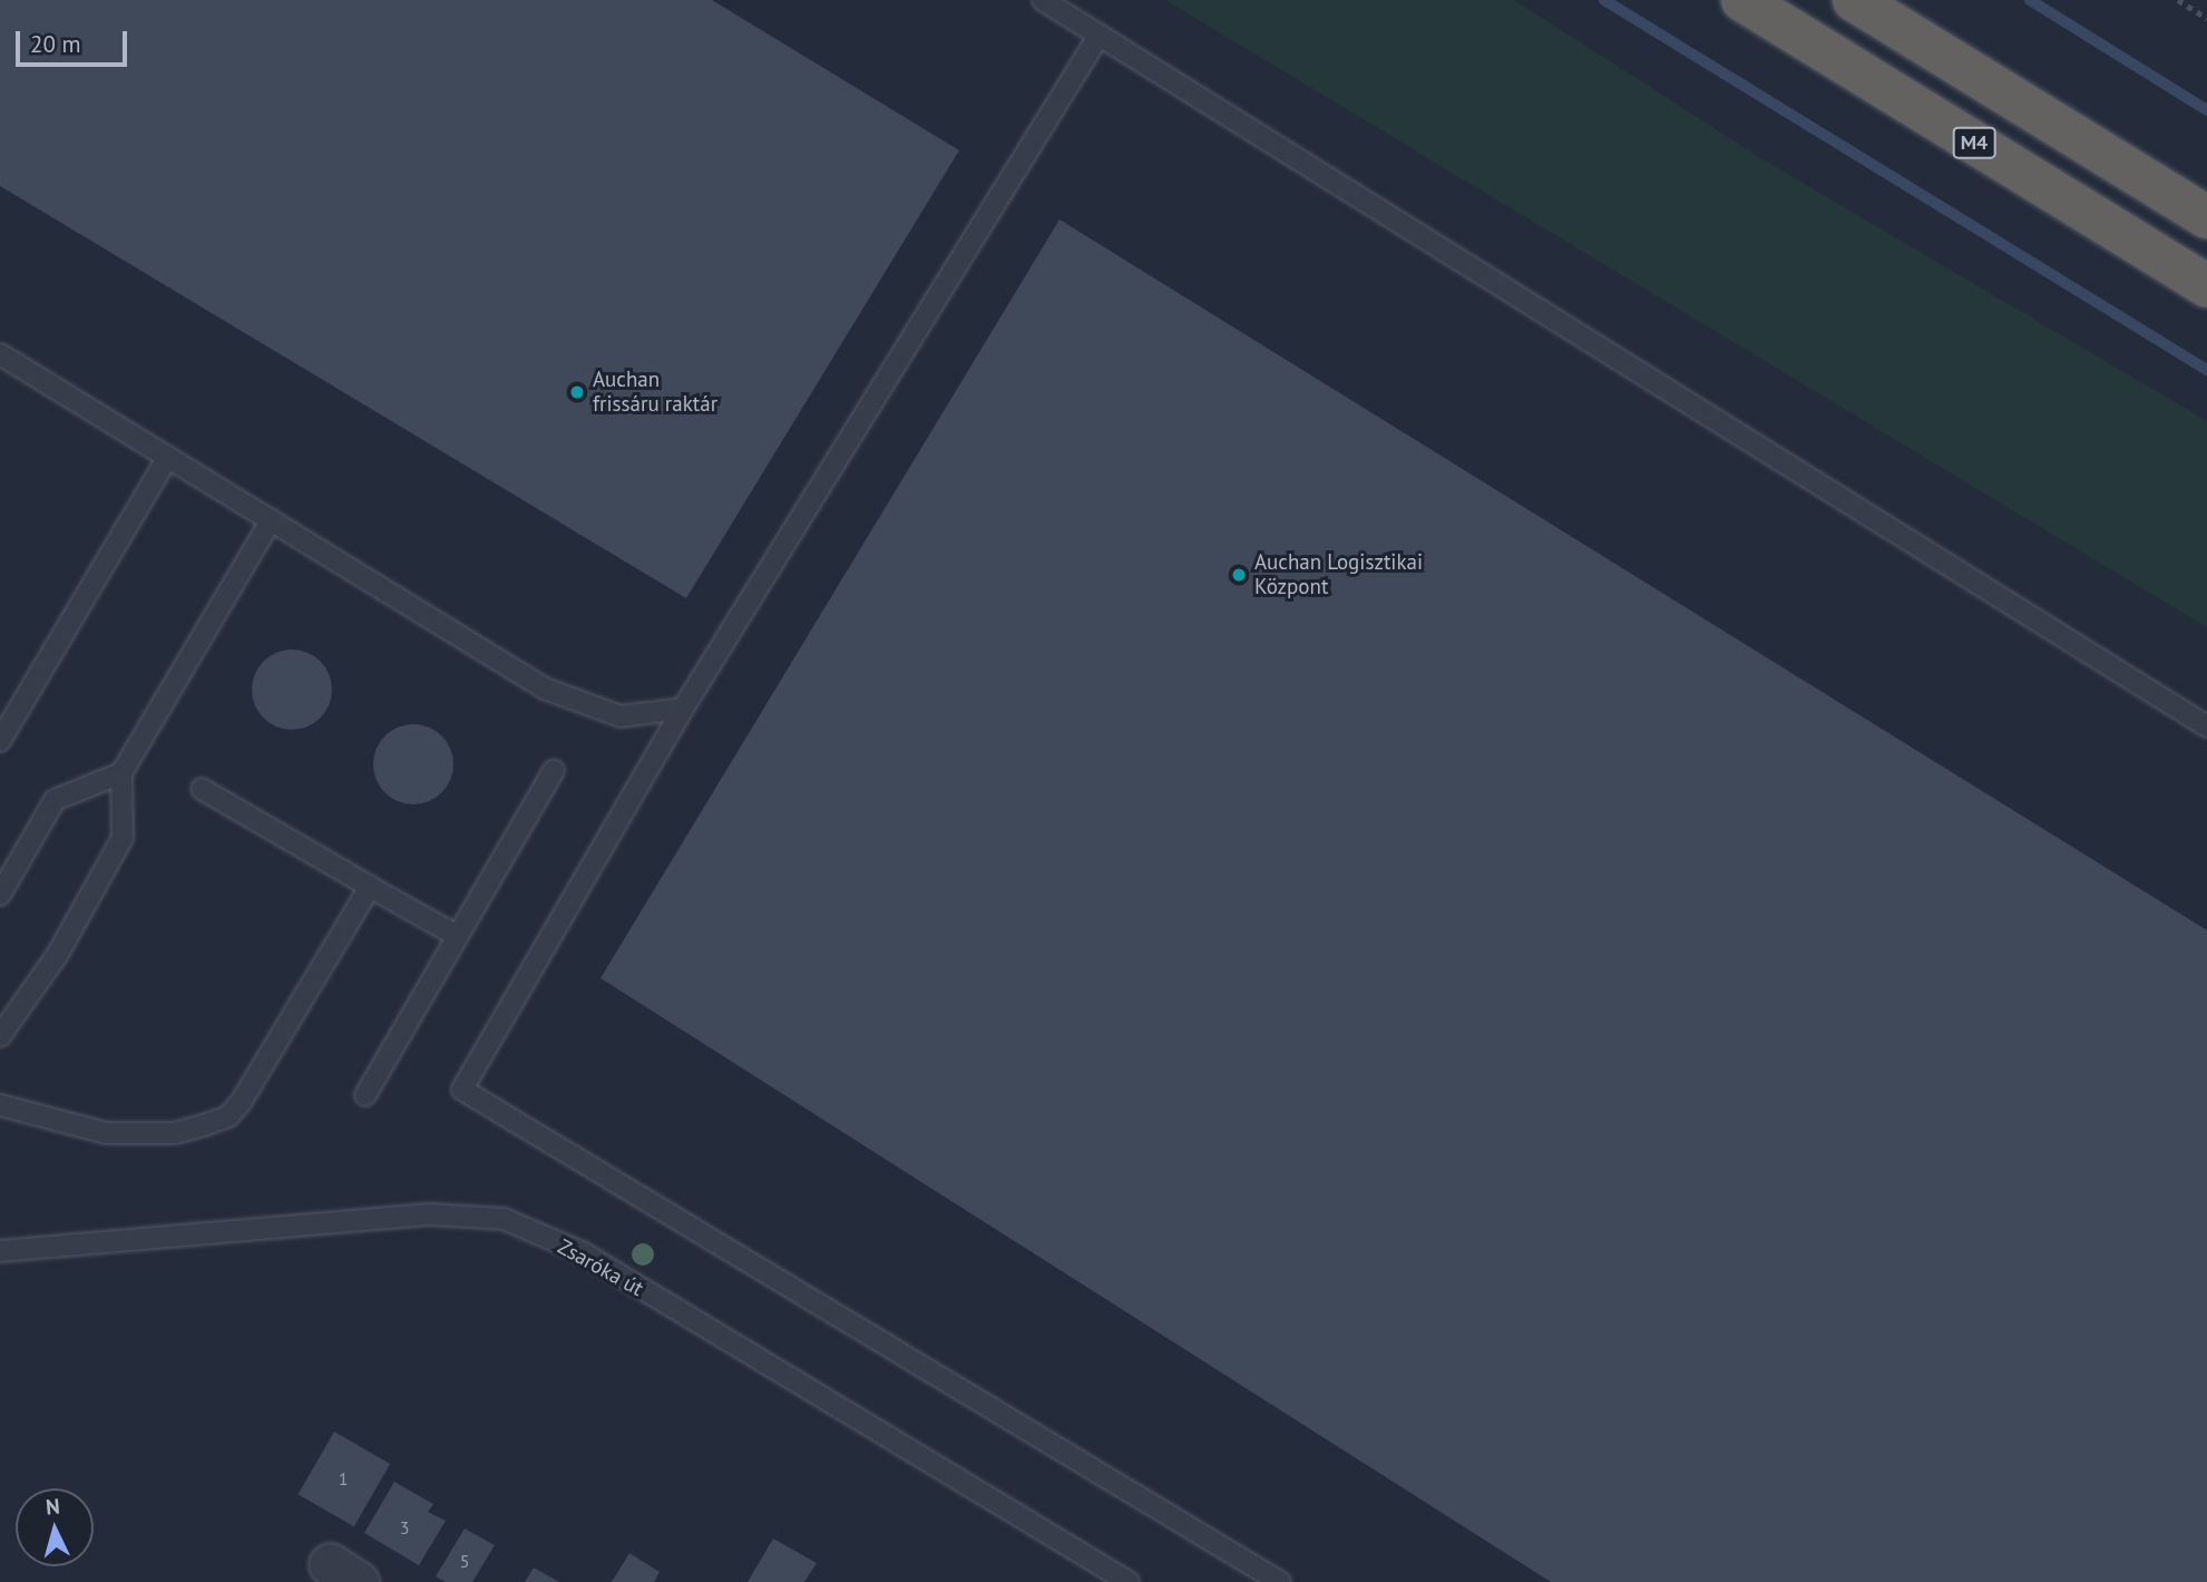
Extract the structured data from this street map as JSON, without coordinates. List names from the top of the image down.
{
  "streets": {
    "highway": ["M4"],
    "lane": ["Zsaróka út"]
  },
  "places": ["Auchan frissáru raktár", "Auchan Logisztikai Központ"],
  "house_numbers": ["1", "3", "5"],
  "scale_bar": "20 m",
  "north": "top"
}
